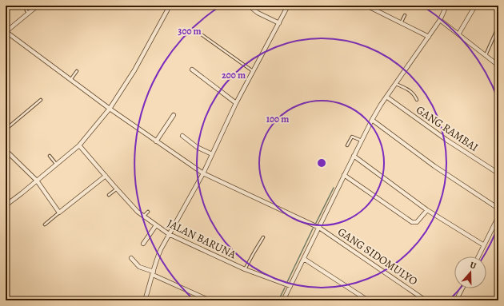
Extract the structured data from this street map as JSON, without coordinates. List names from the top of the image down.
{
  "streets": {
    "street": ["GANG RAMBAI", "JALAN BARUNA", "GANG SIDOMULYO"]
  },
  "north": "top",
  "rings": ["300 m", "200 m", "100 m"]
}
